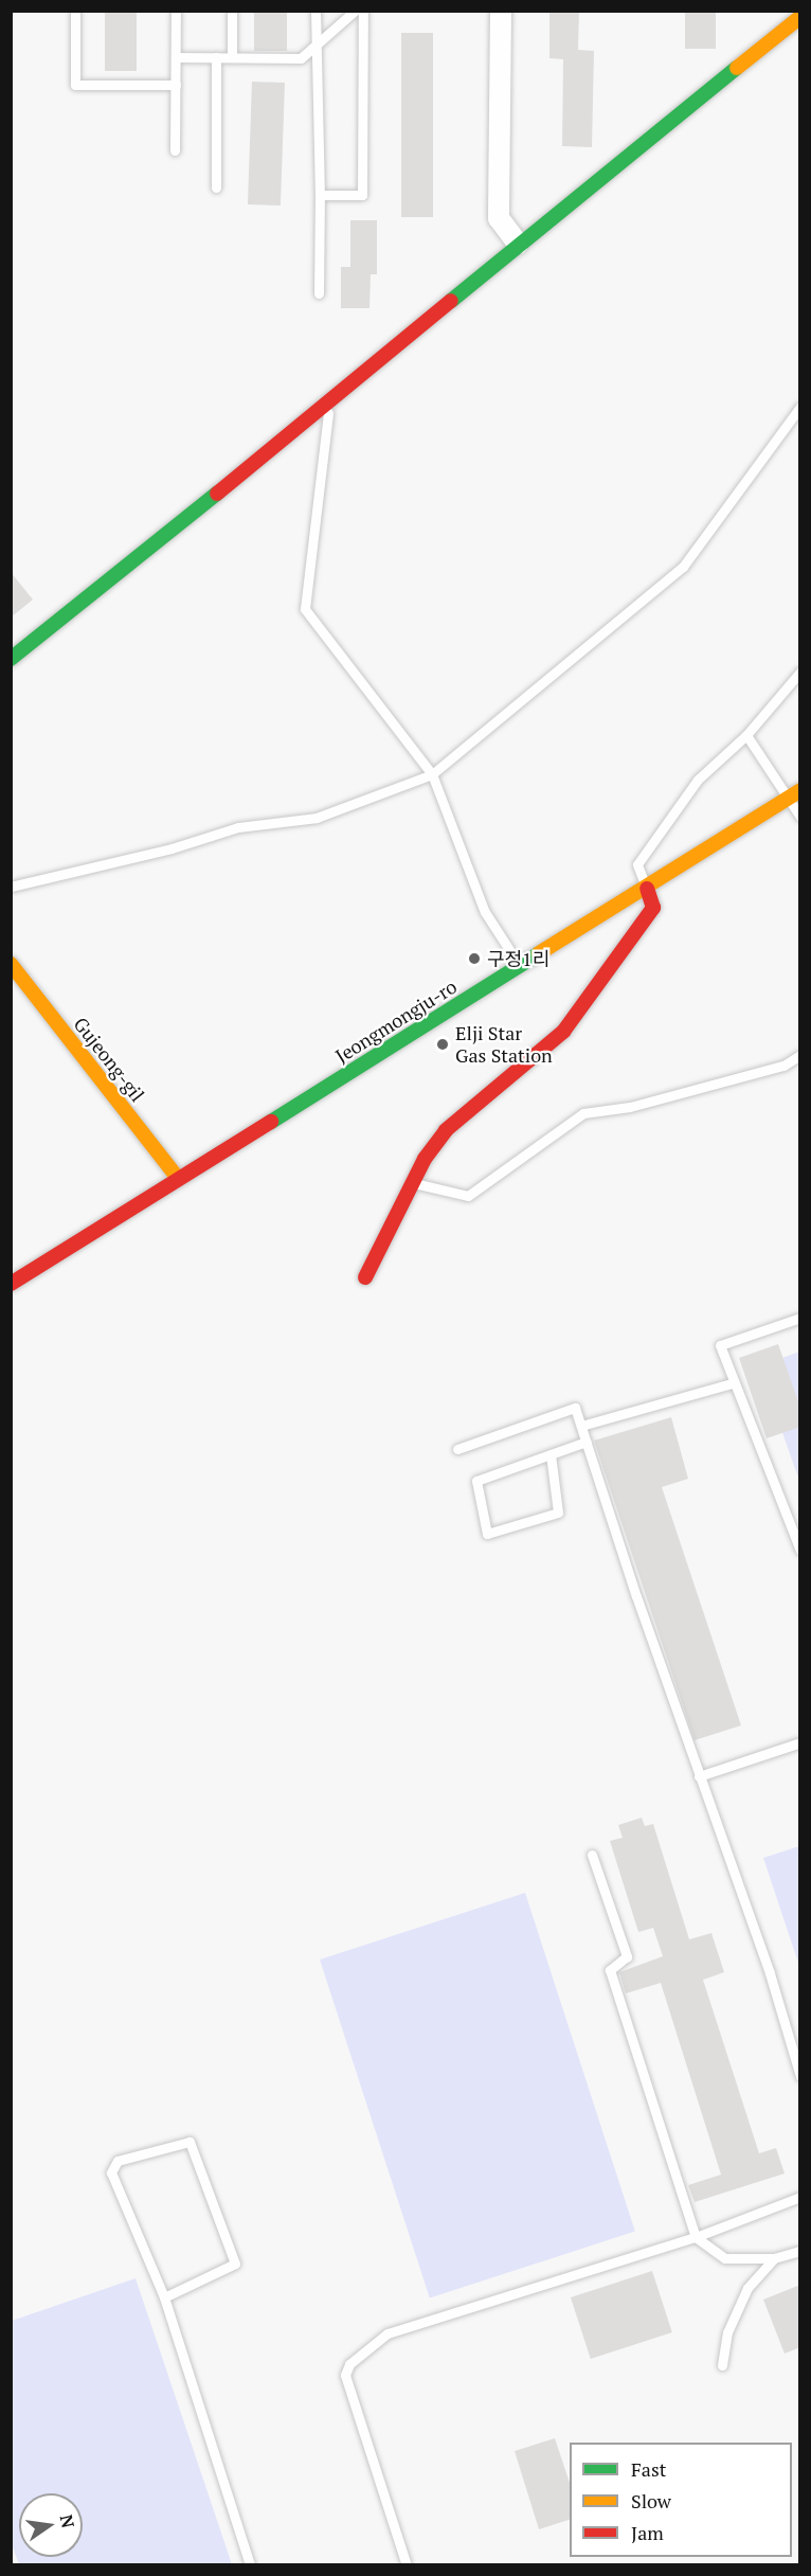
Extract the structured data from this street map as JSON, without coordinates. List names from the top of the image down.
{
  "streets": {
    "street": ["Jeongmongju-ro", "Gujeong-gil"]
  },
  "crossings": [
    ["Jeongmongju-ro", "Gujeong-gil"]
  ],
  "places": ["구정1리", "Elji Star Gas Station"],
  "legend": ["Fast", "Slow", "Jam"],
  "north": "right"
}
